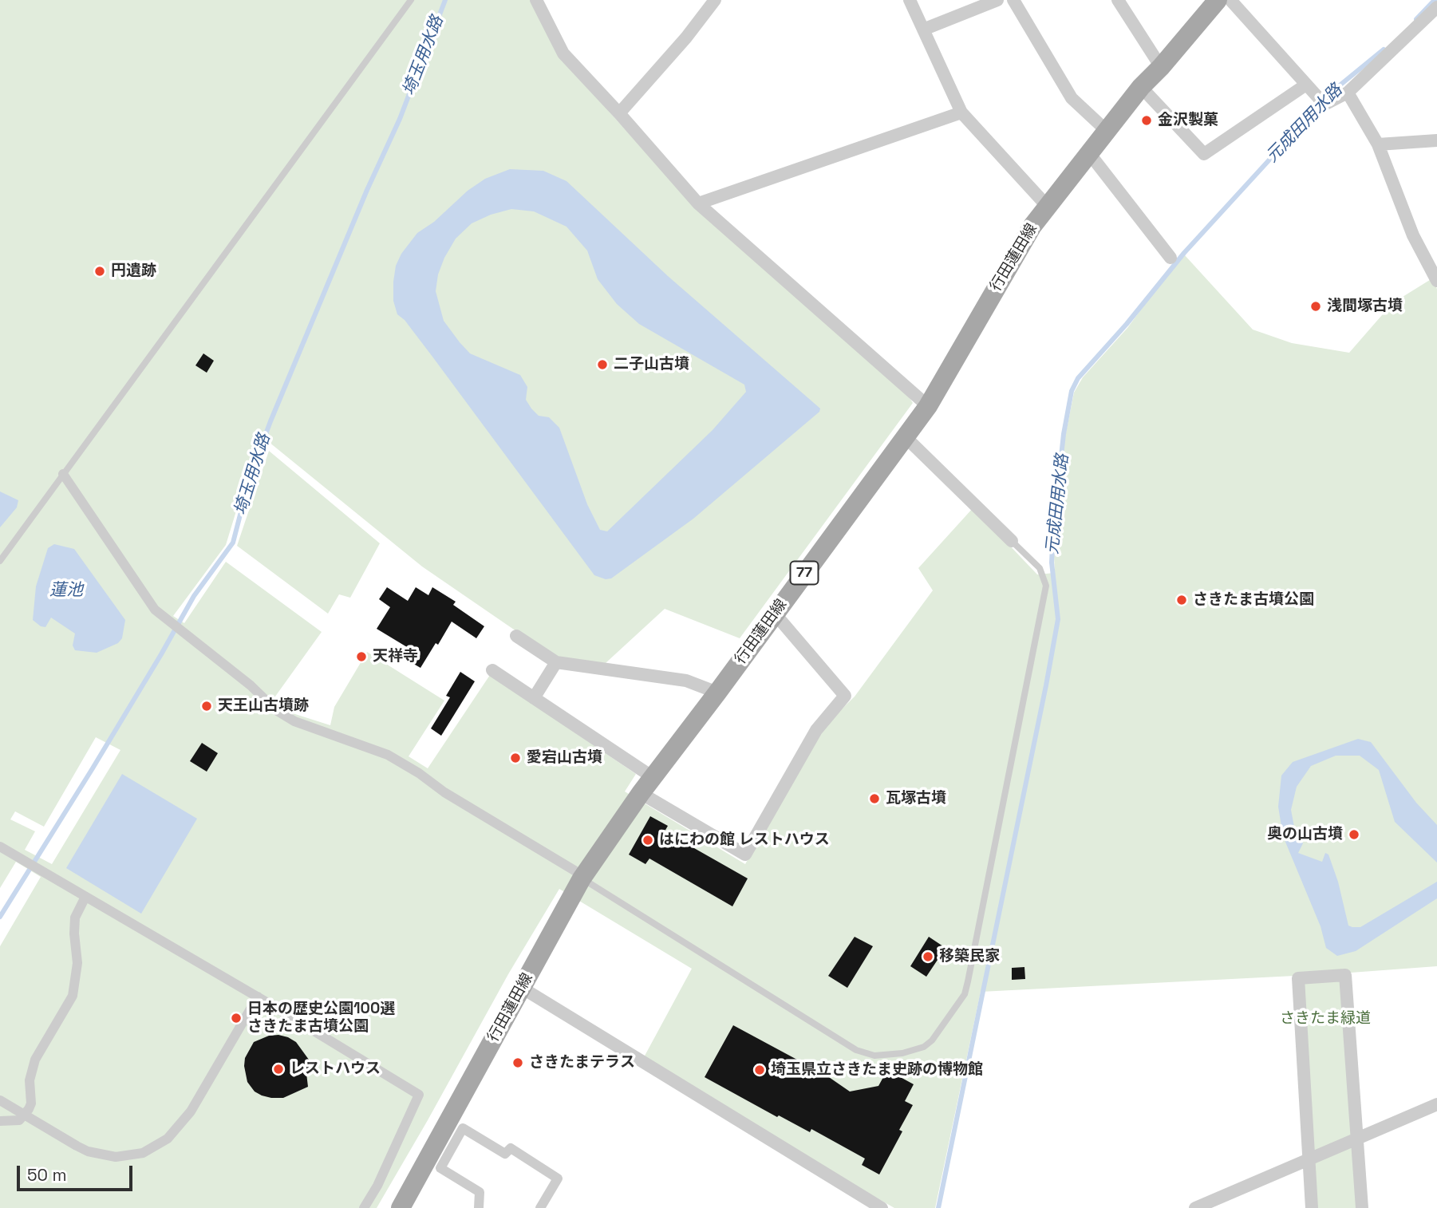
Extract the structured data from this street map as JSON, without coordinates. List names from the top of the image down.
{
  "streets": {
    "main road": ["行田蓮田線", "77"]
  },
  "water": ["埼玉用水路", "元成田用水路", "蓮池"],
  "parks": ["さきたま緑道"],
  "places": [
    "金沢製菓",
    "円遺跡",
    "浅間塚古墳",
    "二子山古墳",
    "さきたま古墳公園",
    "天祥寺",
    "天王山古墳跡",
    "愛宕山古墳",
    "瓦塚古墳",
    "奥の山古墳",
    "はにわの館 レストハウス",
    "移築民家",
    "日本の歴史公園100選 さきたま古墳公園",
    "さきたまテラス",
    "レストハウス",
    "埼玉県立さきたま史跡の博物館"
  ],
  "scale_bar": "50 m"
}
